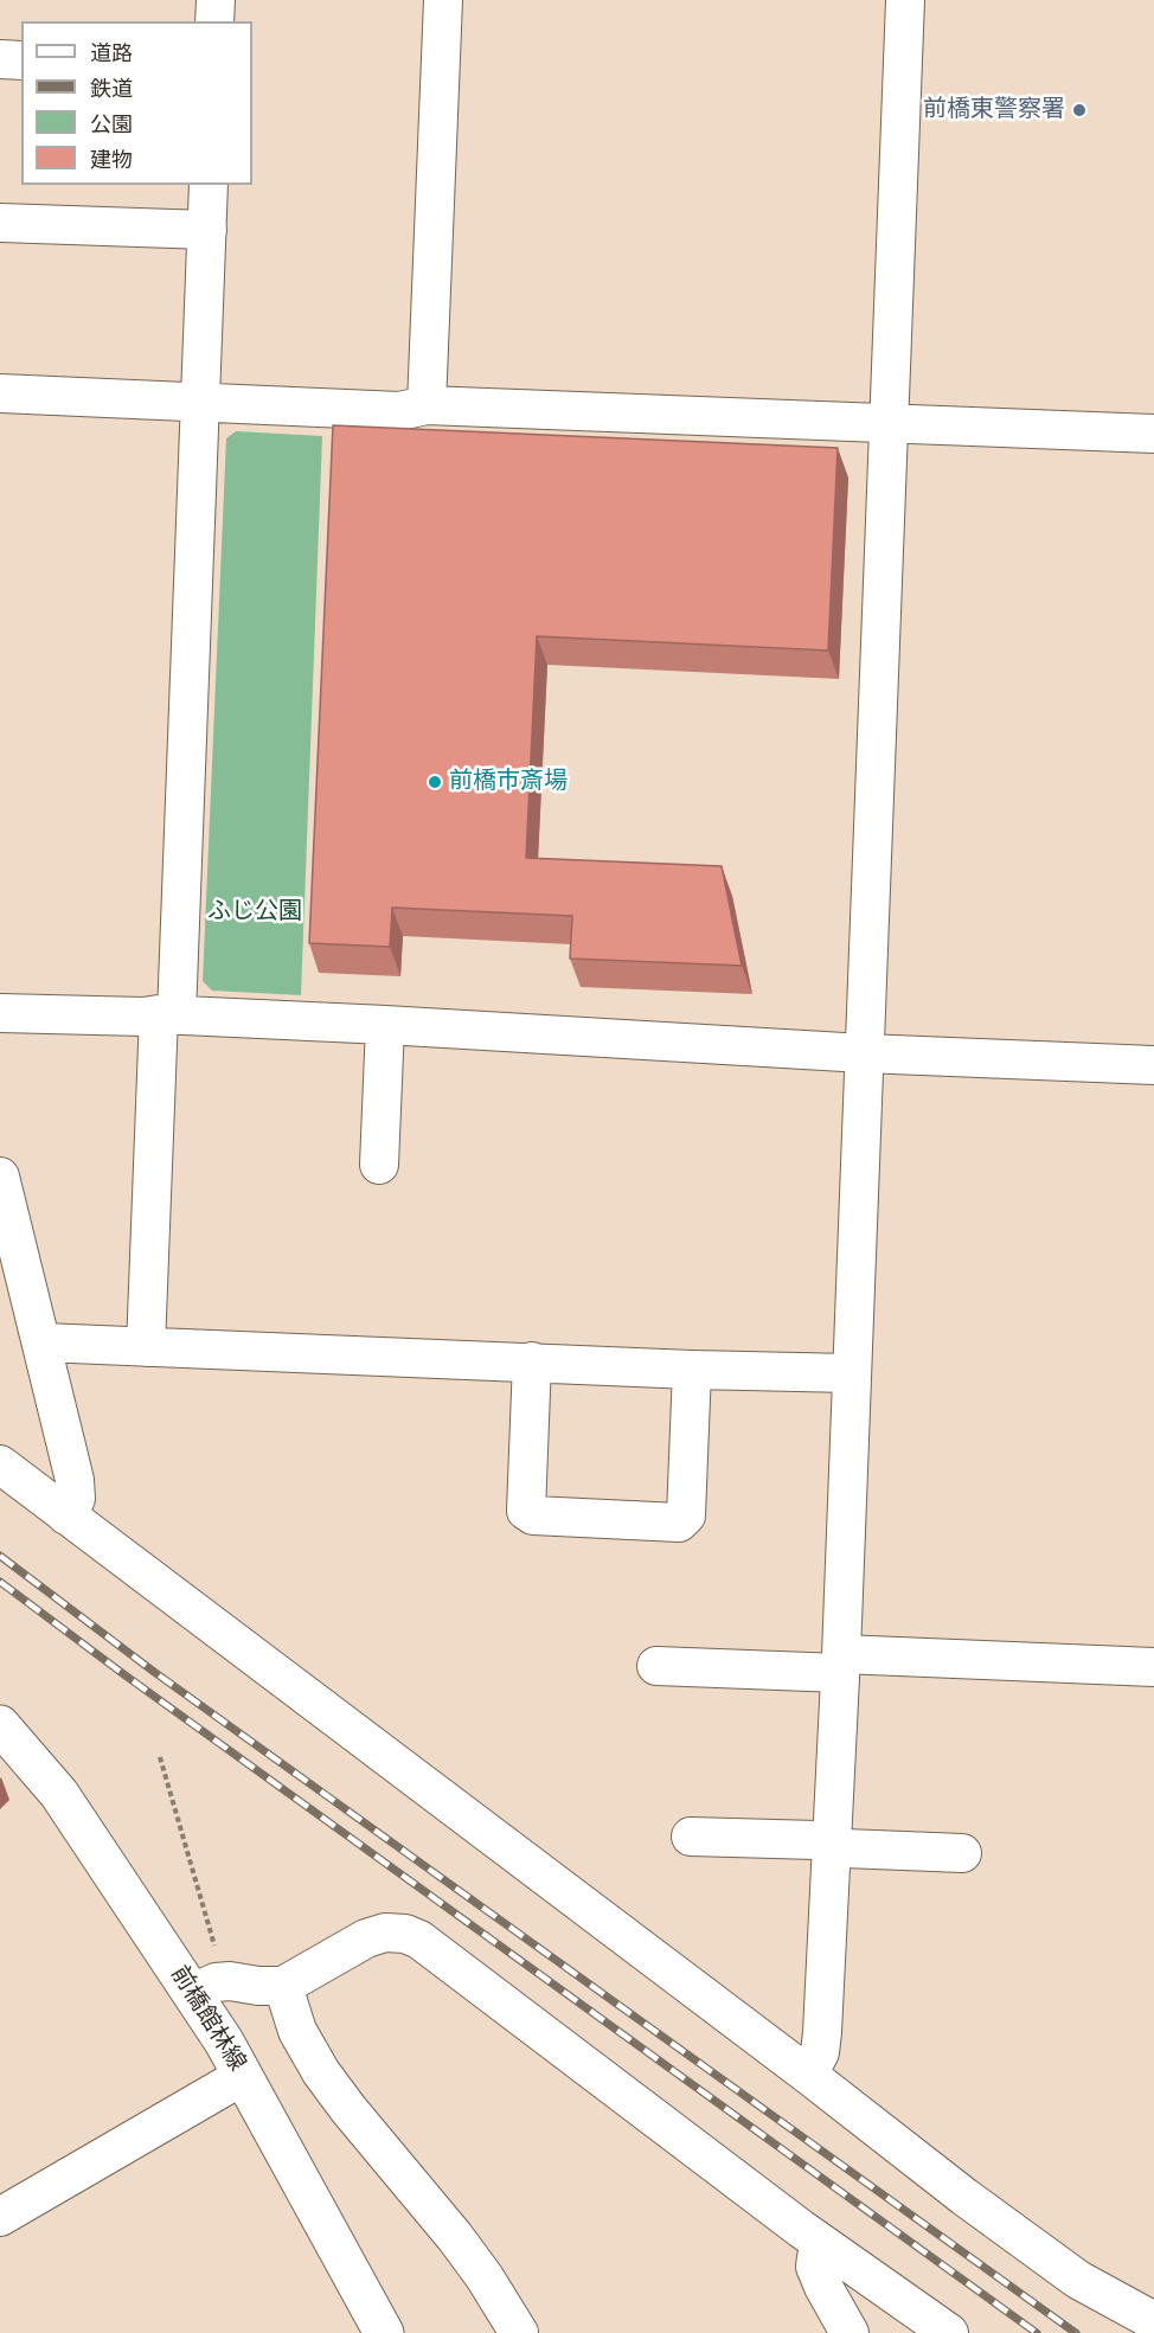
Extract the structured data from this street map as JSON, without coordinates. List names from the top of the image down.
{
  "streets": {
    "main road": ["前橋館林線"]
  },
  "parks": ["ふじ公園"],
  "places": ["前橋東警察署", "前橋市斎場"],
  "legend": [
    "道路",
    "鉄道",
    "公園",
    "建物"
  ]
}
